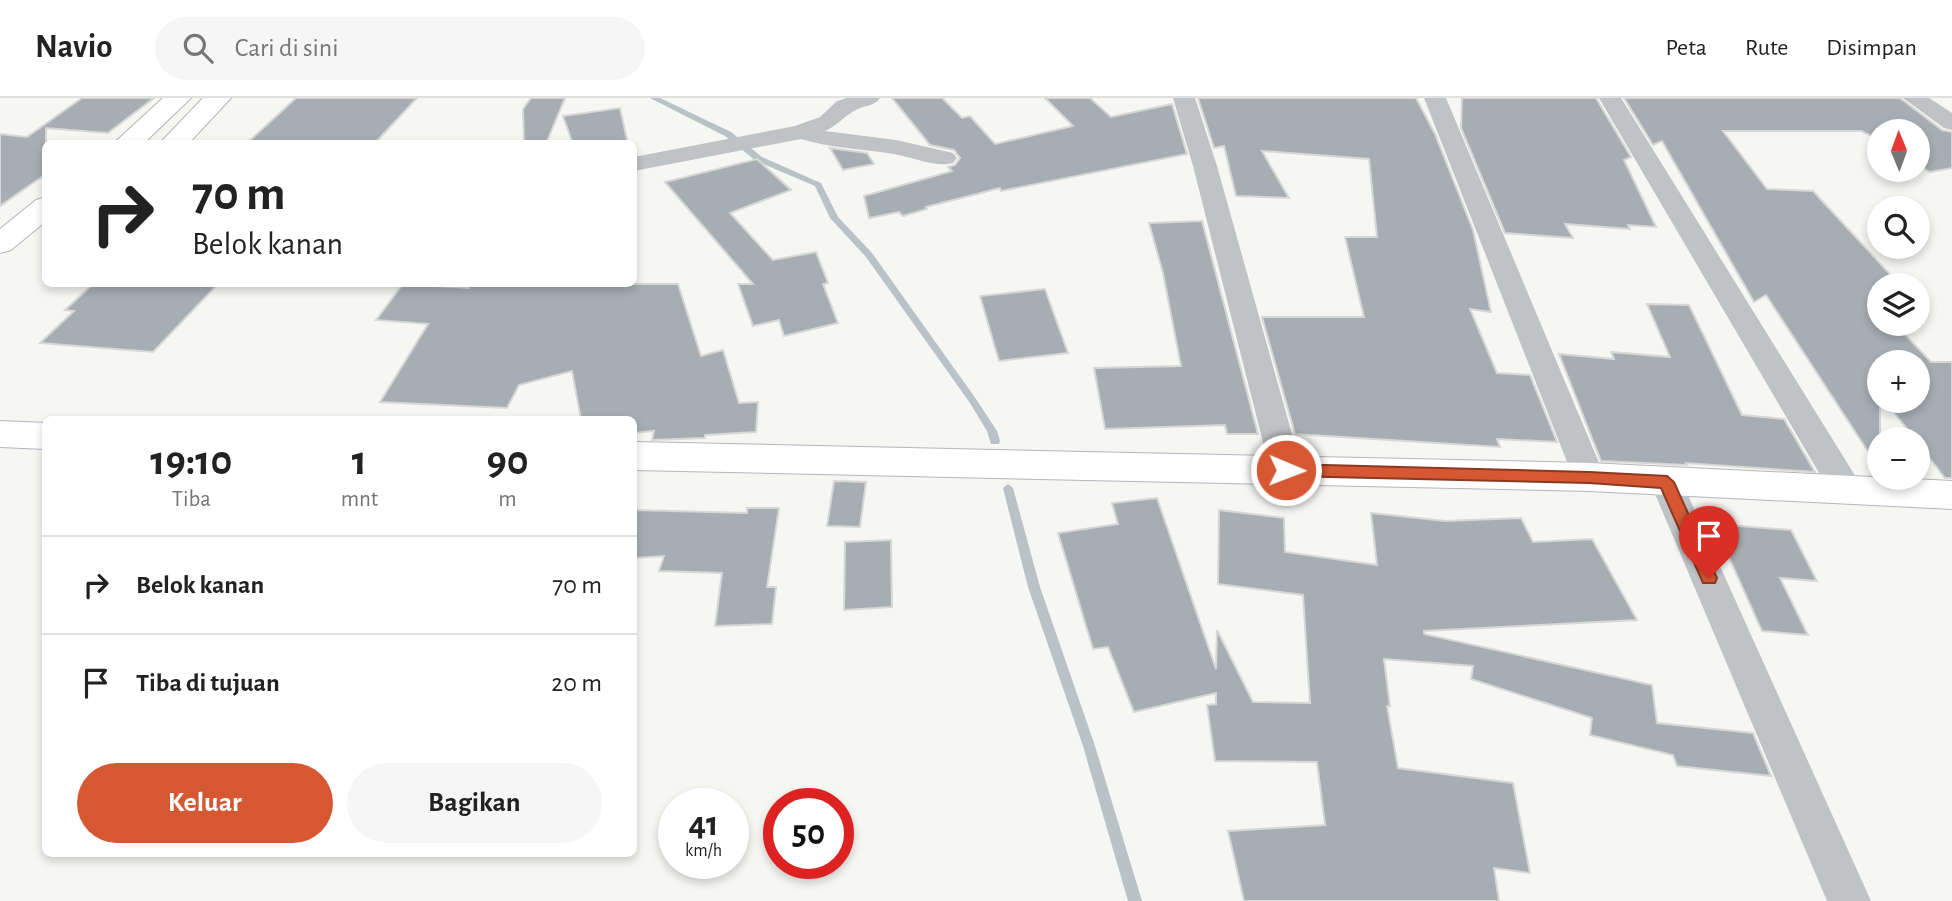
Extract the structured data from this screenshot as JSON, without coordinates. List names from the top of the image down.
{
  "north": "top",
  "page": {
    "header": "Navio",
    "search": "Cari di sini",
    "nav": ["Peta", "Rute", "Disimpan"],
    "map_buttons": ["+", "−"],
    "turn": ["70 m", "Belok kanan"],
    "eta": [
      "19:10",
      "Tiba",
      "1",
      "mnt",
      "90",
      "m"
    ],
    "list": [
      {
        "name": "Belok kanan",
        "value": "70 m"
      },
      {
        "name": "Tiba di tujuan",
        "value": "20 m"
      }
    ],
    "buttons": ["Keluar", "Bagikan"],
    "speed": "41 km/h",
    "limit": "50"
  }
}
